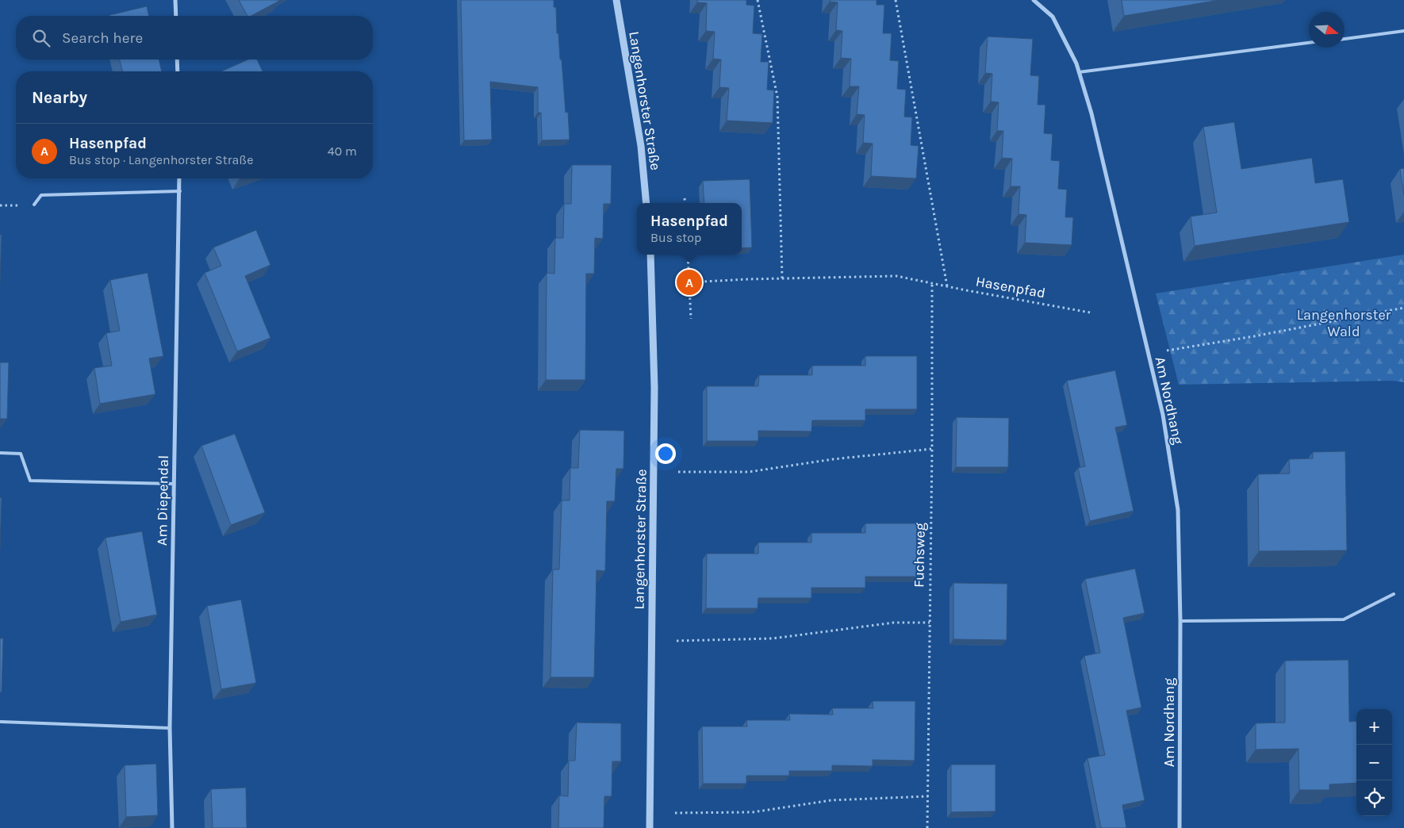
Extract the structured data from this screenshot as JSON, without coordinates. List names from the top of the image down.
{
  "streets": {
    "street": ["Langenhorster Straße", "Am Nordhang", "Am Diependal"],
    "path": ["Hasenpfad", "Fuchsweg"]
  },
  "crossings": [
    ["Hasenpfad", "Fuchsweg"]
  ],
  "parks": ["Langenhorster Wald"],
  "north": "right",
  "page": {
    "search": "Search here",
    "heading": "Nearby",
    "list": [
      {
        "mark": "A",
        "name": "Hasenpfad",
        "note": "Bus stop · Langenhorster Straße",
        "value": "40 m"
      }
    ],
    "popup": ["Hasenpfad", "Bus stop"],
    "pins": "A",
    "map_buttons": ["+", "−"]
  }
}
